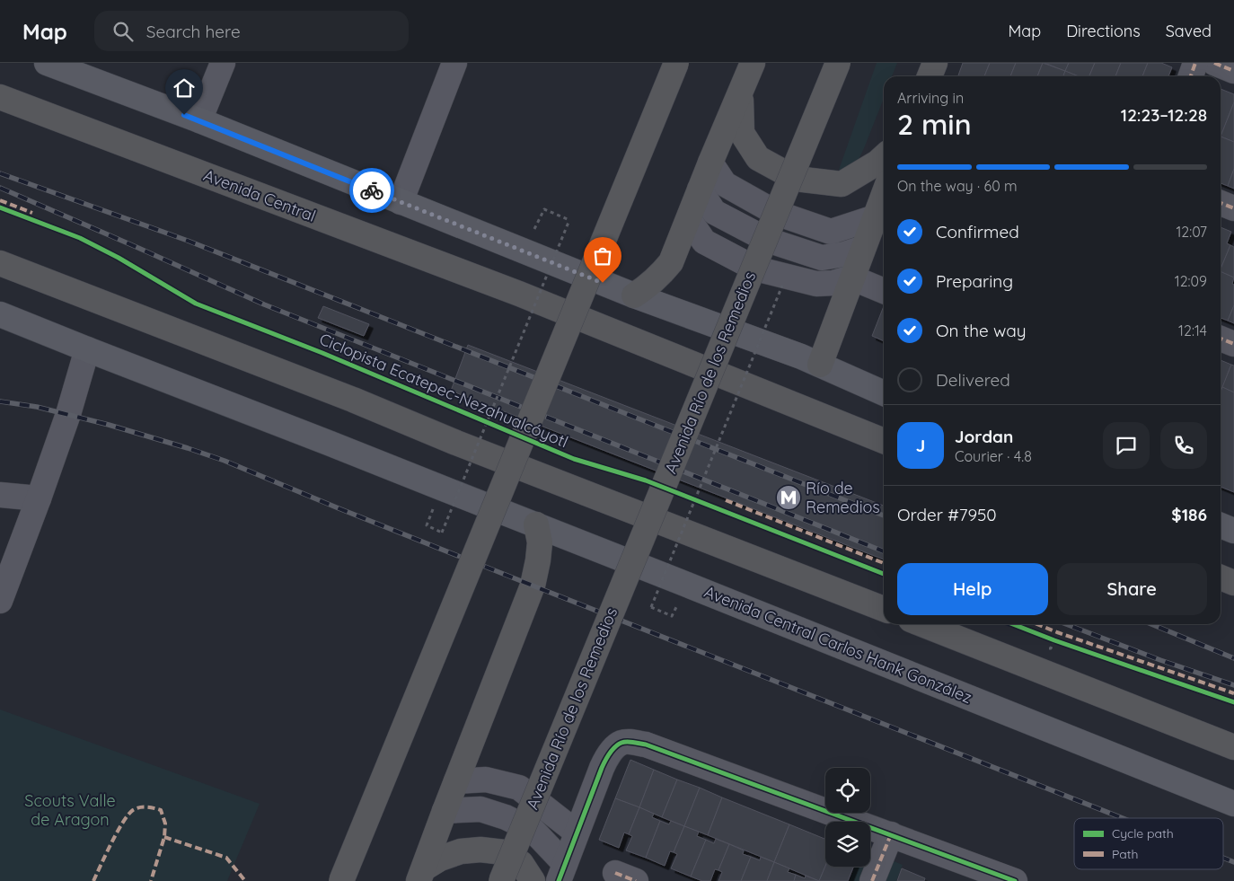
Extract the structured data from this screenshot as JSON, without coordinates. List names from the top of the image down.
{
  "streets": {
    "highway": ["Avenida Central", "Avenida Río de los Remedios"],
    "main road": ["Avenida Central Carlos Hank González"],
    "cycle path": ["Ciclopista Ecatepec-Nezahualcóyotl"]
  },
  "parks": ["Scouts Valle de Aragon"],
  "places": {
    "metro station": ["Río de Remedios"]
  },
  "legend": ["Cycle path", "Path"],
  "page": {
    "header": "Map",
    "search": "Search here",
    "nav": ["Map", "Directions", "Saved"],
    "heading": ["2 min", "Arriving in", "12:23–12:28"],
    "panel": [
      "Jordan",
      "Courier · 4.8",
      "Order #7950",
      "$186"
    ],
    "bar": "On the way · 60 m",
    "list": [
      ["Confirmed", "12:07"],
      ["Preparing", "12:09"],
      ["On the way", "12:14"],
      "Delivered"
    ],
    "round": "J",
    "buttons": ["Help", "Share"]
  }
}
